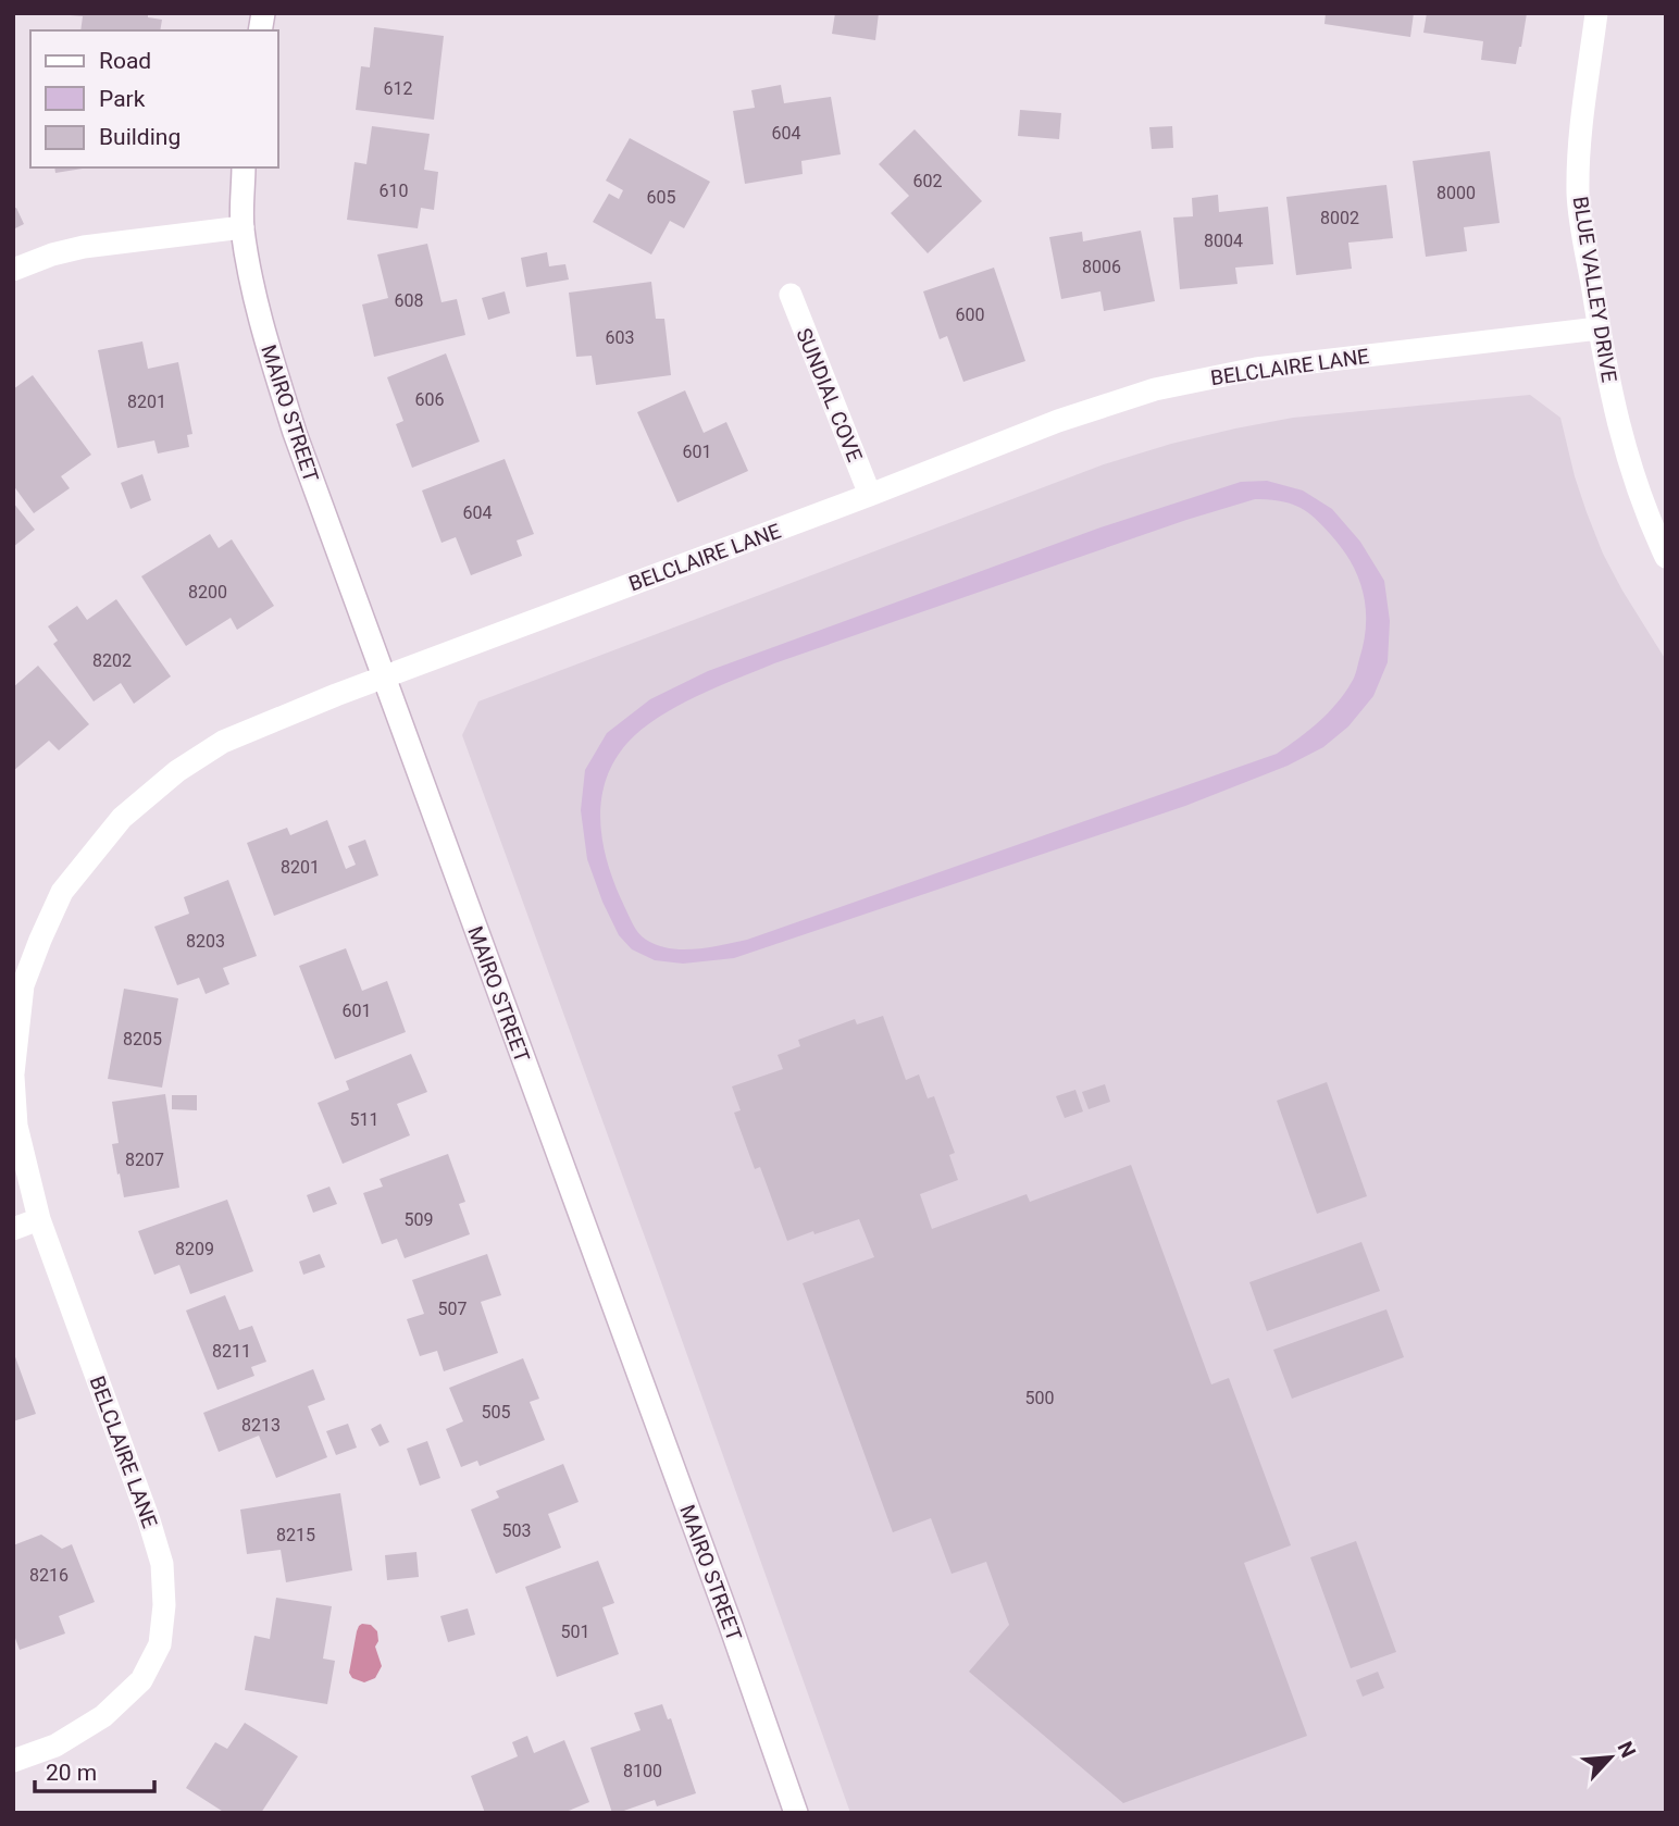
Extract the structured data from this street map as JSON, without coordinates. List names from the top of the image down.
{
  "streets": {
    "street": [
      "BLUE VALLEY DRIVE",
      "BELCLAIRE LANE",
      "SUNDIAL COVE",
      "MAIRO STREET"
    ]
  },
  "crossings": [
    ["BLUE VALLEY DRIVE", "BELCLAIRE LANE"],
    ["BELCLAIRE LANE", "SUNDIAL COVE"],
    ["BELCLAIRE LANE", "MAIRO STREET"]
  ],
  "house_numbers": [
    "612",
    "604",
    "602",
    "610",
    "8000",
    "605",
    "8002",
    "8004",
    "8006",
    "608",
    "600",
    "603",
    "606",
    "8201",
    "601",
    "604",
    "8200",
    "8202",
    "8201",
    "8203",
    "601",
    "8205",
    "511",
    "8207",
    "509",
    "8209",
    "507",
    "8211",
    "500",
    "505",
    "8213",
    "503",
    "8215",
    "8216",
    "501",
    "8100"
  ],
  "legend": ["Road", "Park", "Building"],
  "scale_bar": "20 m",
  "north": "top right"
}
